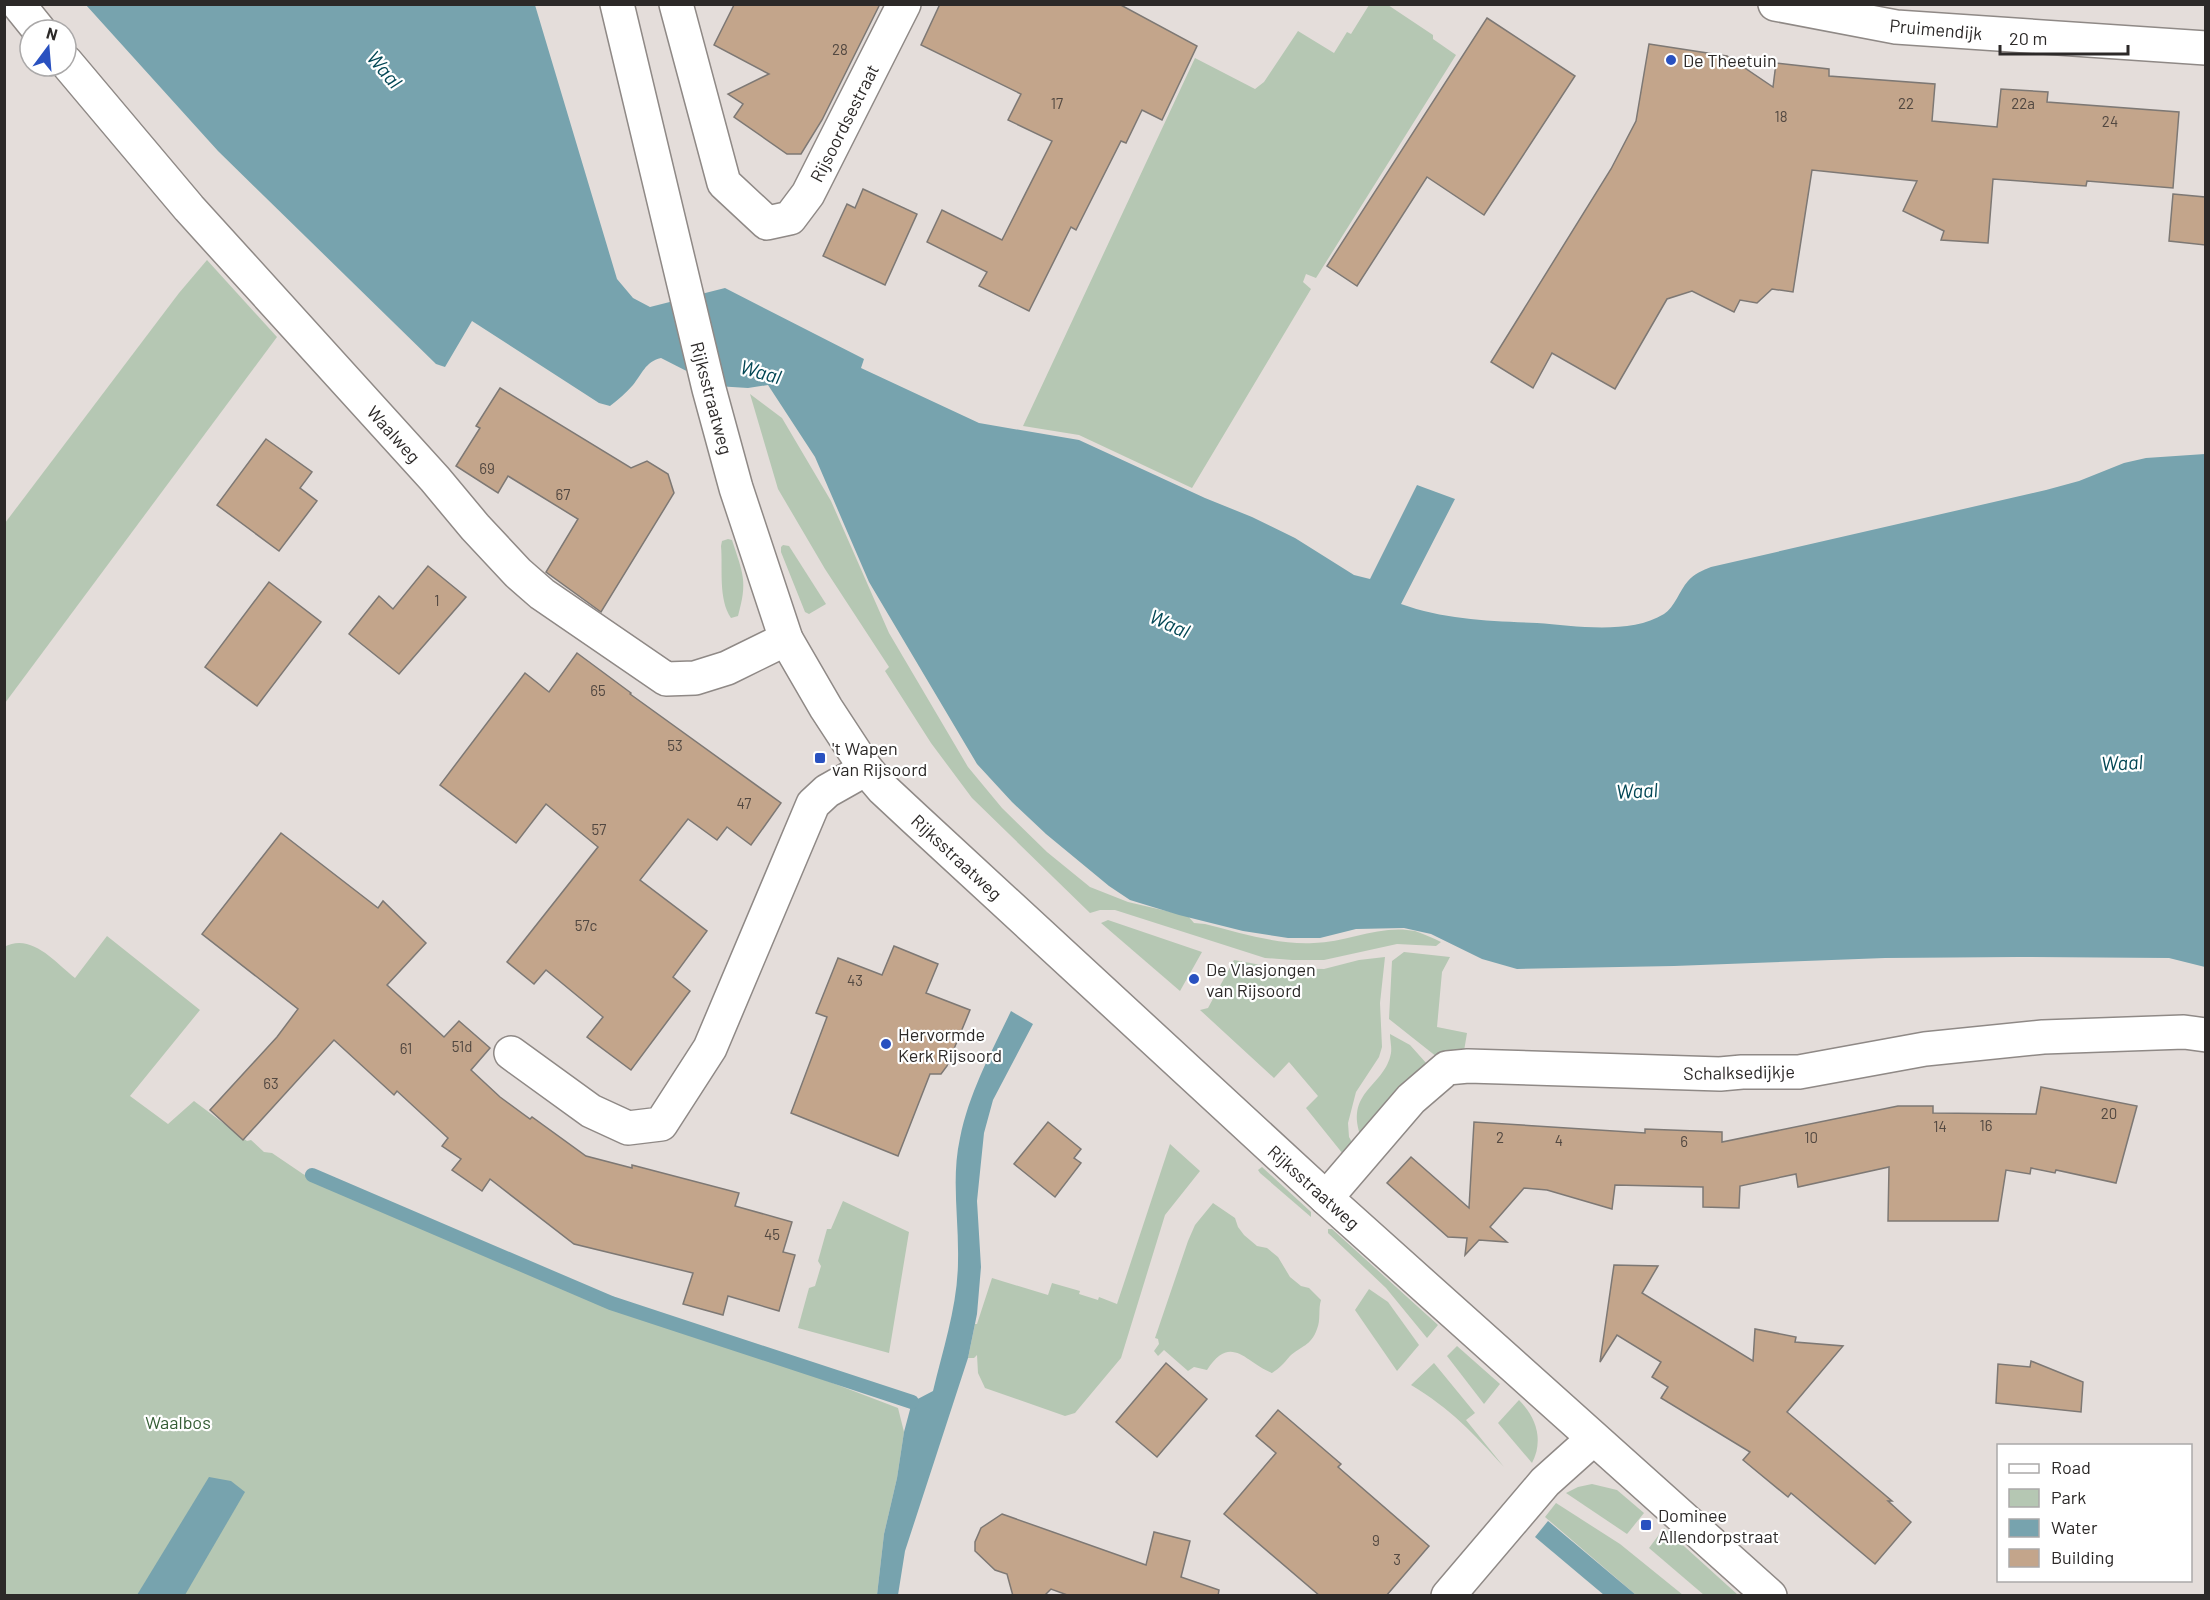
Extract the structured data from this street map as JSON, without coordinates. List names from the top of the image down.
{
  "streets": {
    "street": [
      "Pruimendijk",
      "Rijsoordsestraat",
      "Rijksstraatweg",
      "Waalweg",
      "Schalksedijkje"
    ]
  },
  "crossings": [
    ["Rijksstraatweg", "Waalweg"],
    ["Rijksstraatweg", "Schalksedijkje"]
  ],
  "water": ["Waal"],
  "parks": ["Waalbos"],
  "places": {
    "other": ["De Theetuin", "De Vlasjongen van Rijsoord", "Hervormde Kerk Rijsoord"],
    "transit": ["'t Wapen van Rijsoord", "Dominee Allendorpstraat"]
  },
  "house_numbers": [
    "28",
    "17",
    "22",
    "22a",
    "18",
    "24",
    "69",
    "67",
    "1",
    "65",
    "53",
    "47",
    "57",
    "57c",
    "43",
    "51d",
    "61",
    "63",
    "20",
    "16",
    "14",
    "2",
    "10",
    "4",
    "6",
    "45",
    "9",
    "3"
  ],
  "legend": [
    "Road",
    "Park",
    "Water",
    "Building"
  ],
  "scale_bar": "20 m",
  "north": "top"
}
